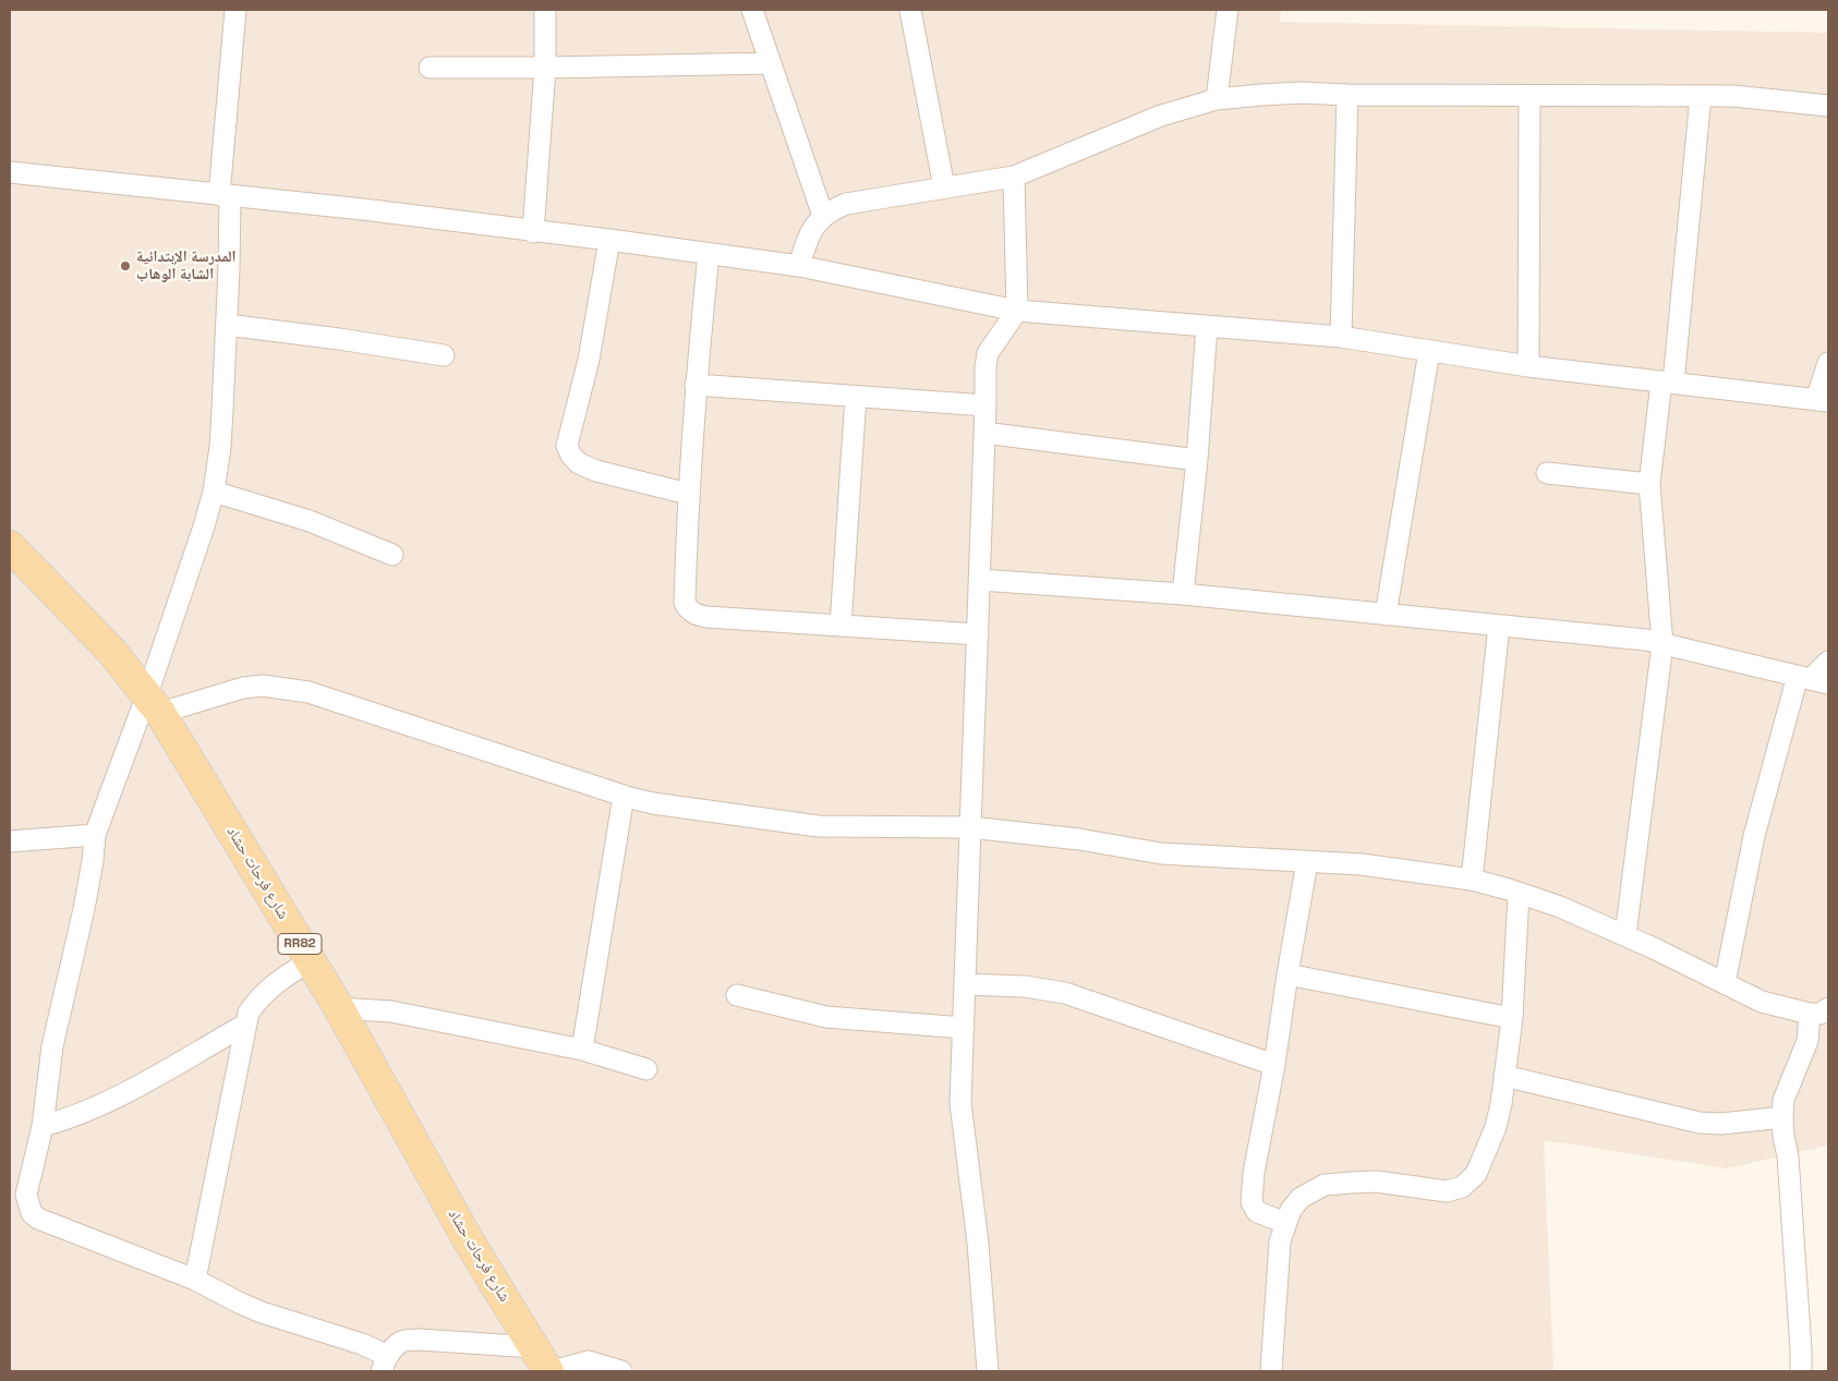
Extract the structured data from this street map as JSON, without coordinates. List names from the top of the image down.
{
  "streets": {
    "main road": ["شارع فرحات حشاد", "RR82"]
  },
  "places": ["المدرسة الإبتدائية الشابة الوهاب"]
}
